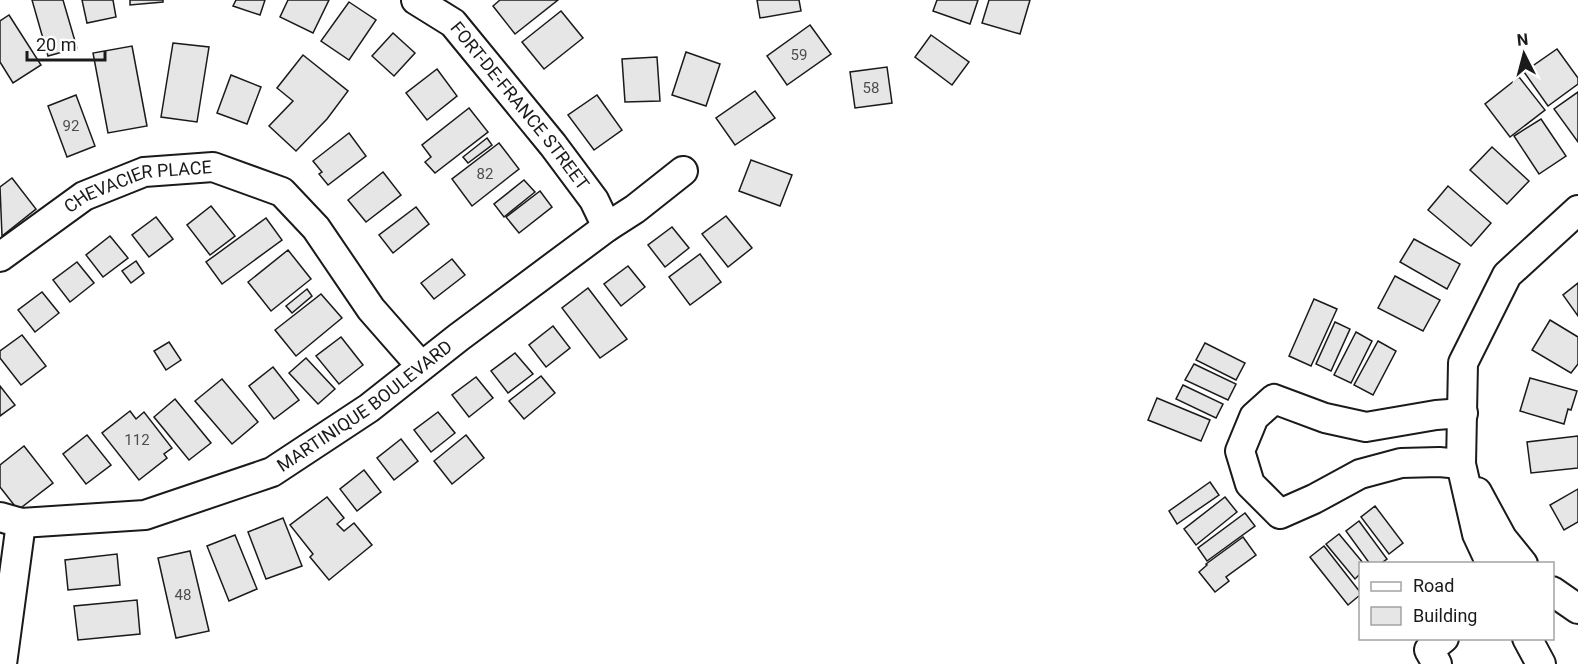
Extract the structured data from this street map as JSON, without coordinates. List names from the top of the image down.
{
  "streets": {
    "street": ["FORT-DE-FRANCE STREET", "CHEVACIER PLACE", "MARTINIQUE BOULEVARD"]
  },
  "crossings": [
    ["FORT-DE-FRANCE STREET", "MARTINIQUE BOULEVARD"],
    ["CHEVACIER PLACE", "MARTINIQUE BOULEVARD"]
  ],
  "house_numbers": [
    "59",
    "58",
    "92",
    "82",
    "112",
    "48"
  ],
  "legend": ["Road", "Building"],
  "scale_bar": "20 m",
  "north": "top"
}
